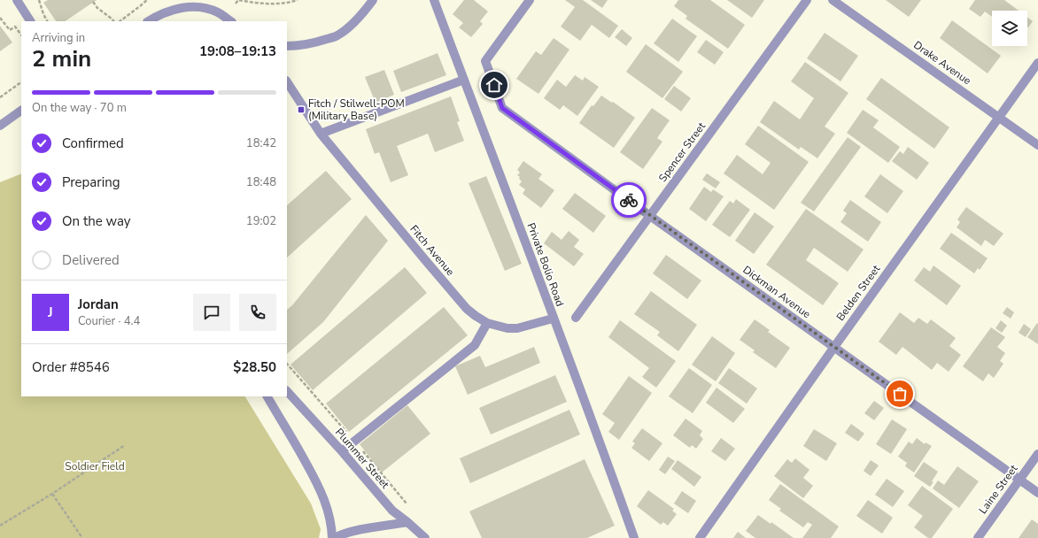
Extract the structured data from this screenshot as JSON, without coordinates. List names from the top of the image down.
{
  "streets": {
    "street": [
      "Drake Avenue",
      "Spencer Street",
      "Fitch Avenue",
      "Private Bolio Road",
      "Dickman Avenue",
      "Belden Street",
      "Plummer Street",
      "Laine Street"
    ]
  },
  "crossings": [
    ["Drake Avenue", "Belden Street"],
    ["Spencer Street", "Dickman Avenue"],
    ["Fitch Avenue", "Private Bolio Road"],
    ["Dickman Avenue", "Belden Street"],
    ["Dickman Avenue", "Laine Street"]
  ],
  "parks": ["Soldier Field"],
  "places": {
    "transit": ["Fitch / Stilwell-POM (Military Base)"]
  },
  "page": {
    "heading": ["2 min", "Arriving in", "19:08–19:13"],
    "panel": [
      "Jordan",
      "Courier · 4.4",
      "Order #8546",
      "$28.50"
    ],
    "bar": "On the way · 70 m",
    "list": [
      ["Confirmed", "18:42"],
      ["Preparing", "18:48"],
      ["On the way", "19:02"],
      "Delivered"
    ],
    "round": "J"
  }
}
